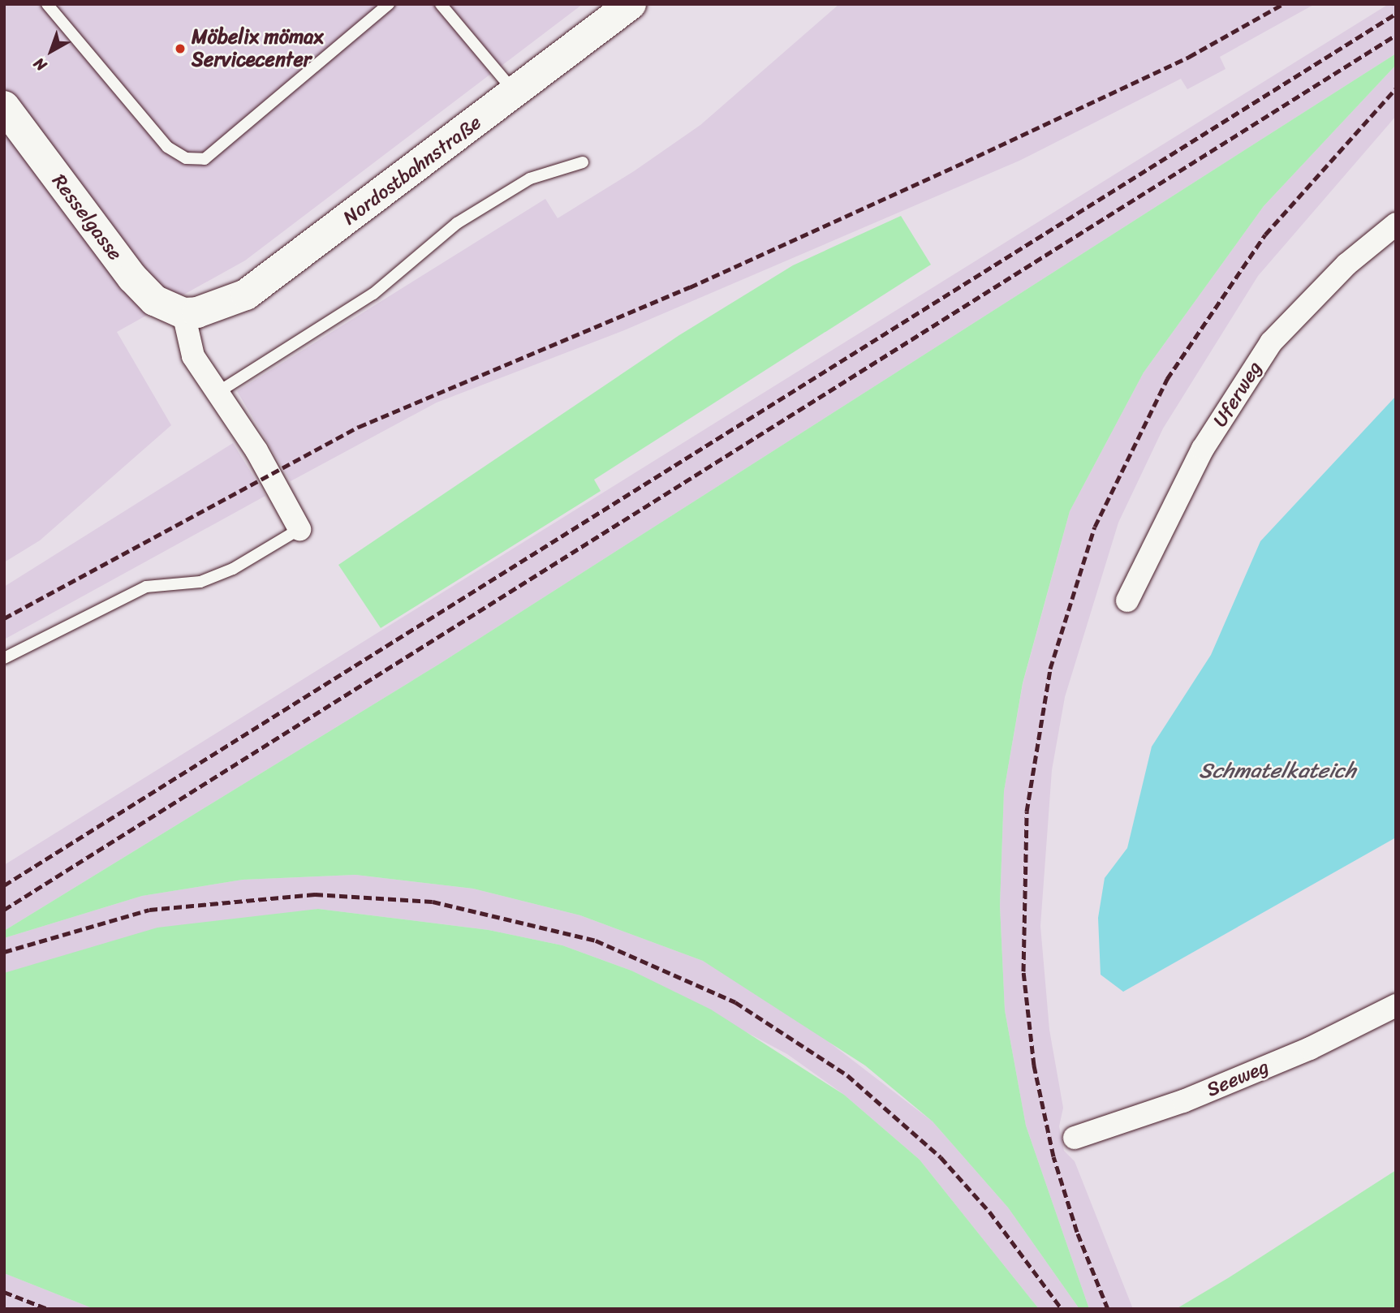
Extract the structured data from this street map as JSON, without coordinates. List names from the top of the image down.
{
  "streets": {
    "street": [
      "Nordostbahnstraße",
      "Resselgasse",
      "Uferweg",
      "Seeweg"
    ]
  },
  "crossings": [
    ["Nordostbahnstraße", "Resselgasse"]
  ],
  "water": ["Schmatelkateich"],
  "places": ["Möbelix mömax Servicecenter"],
  "north": "bottom left"
}
